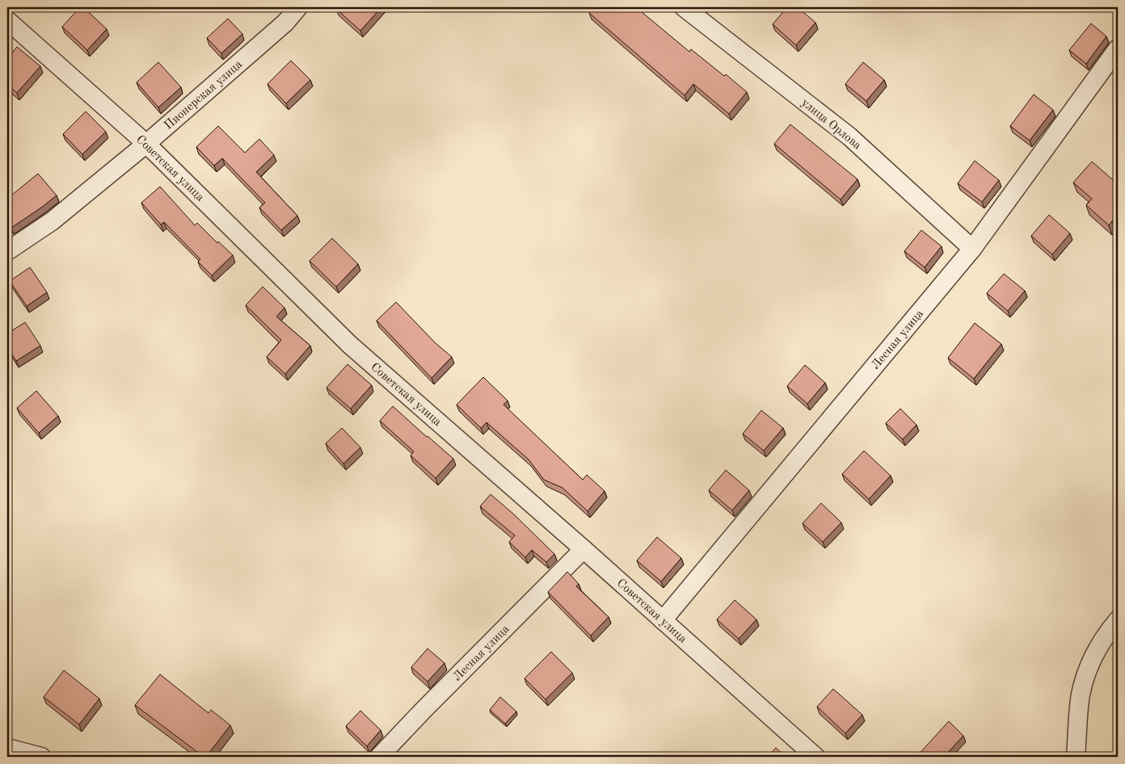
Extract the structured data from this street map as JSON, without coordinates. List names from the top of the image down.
{
  "streets": {
    "street": [
      "Пионерская улица",
      "улица Орлова",
      "Советская улица",
      "Лесная улица"
    ]
  },
  "crossings": [
    ["Пионерская улица", "Советская улица"],
    ["улица Орлова", "Лесная улица"],
    ["Советская улица", "Лесная улица"]
  ]
}
